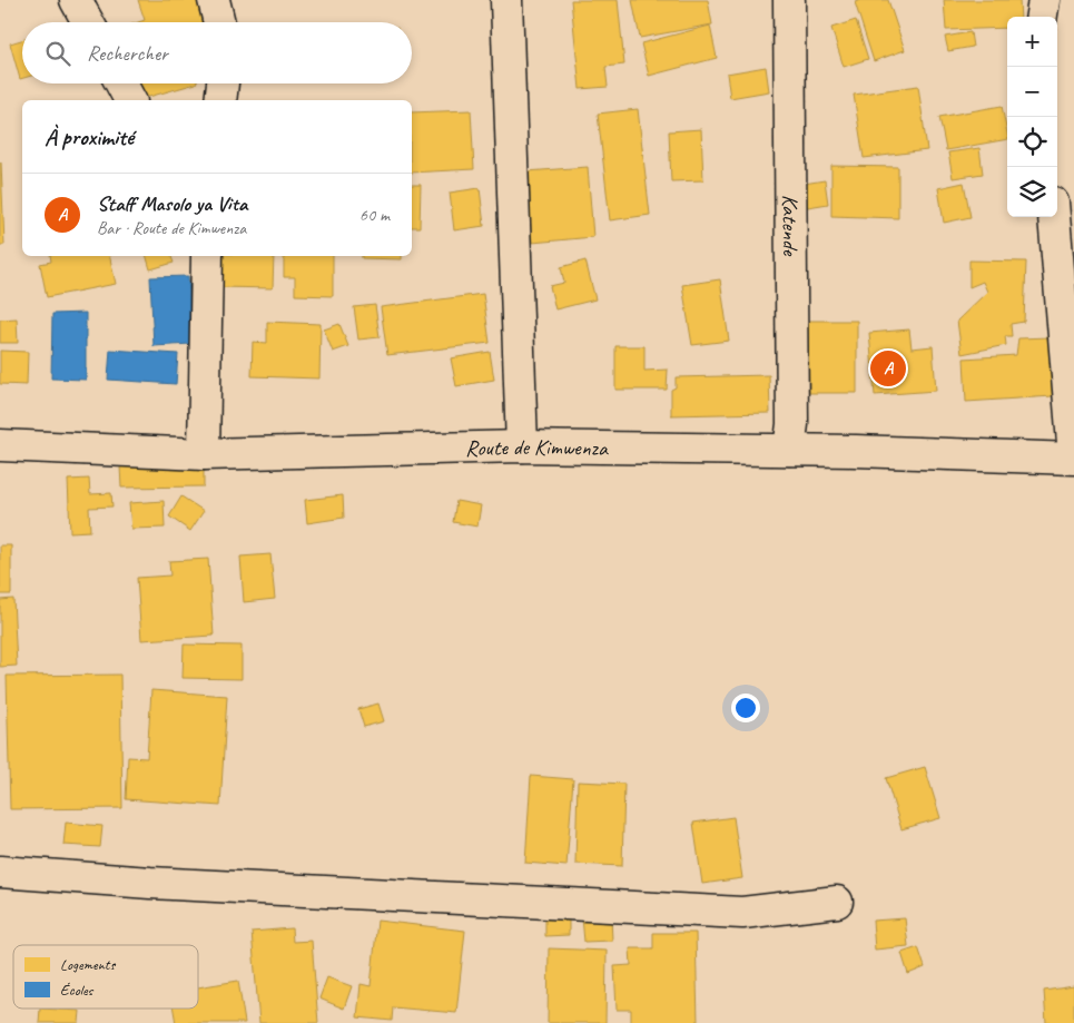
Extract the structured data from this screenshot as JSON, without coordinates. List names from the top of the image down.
{
  "streets": {
    "street": ["Katende", "Route de Kimwenza"]
  },
  "crossings": [
    ["Katende", "Route de Kimwenza"]
  ],
  "legend": ["Logements", "Écoles"],
  "page": {
    "map_buttons": ["+", "−"],
    "search": "Rechercher",
    "heading": "À proximité",
    "list": [
      {
        "mark": "A",
        "name": "Staff Masolo ya Vita",
        "note": "Bar · Route de Kimwenza",
        "value": "60 m"
      }
    ],
    "pins": "A"
  }
}
